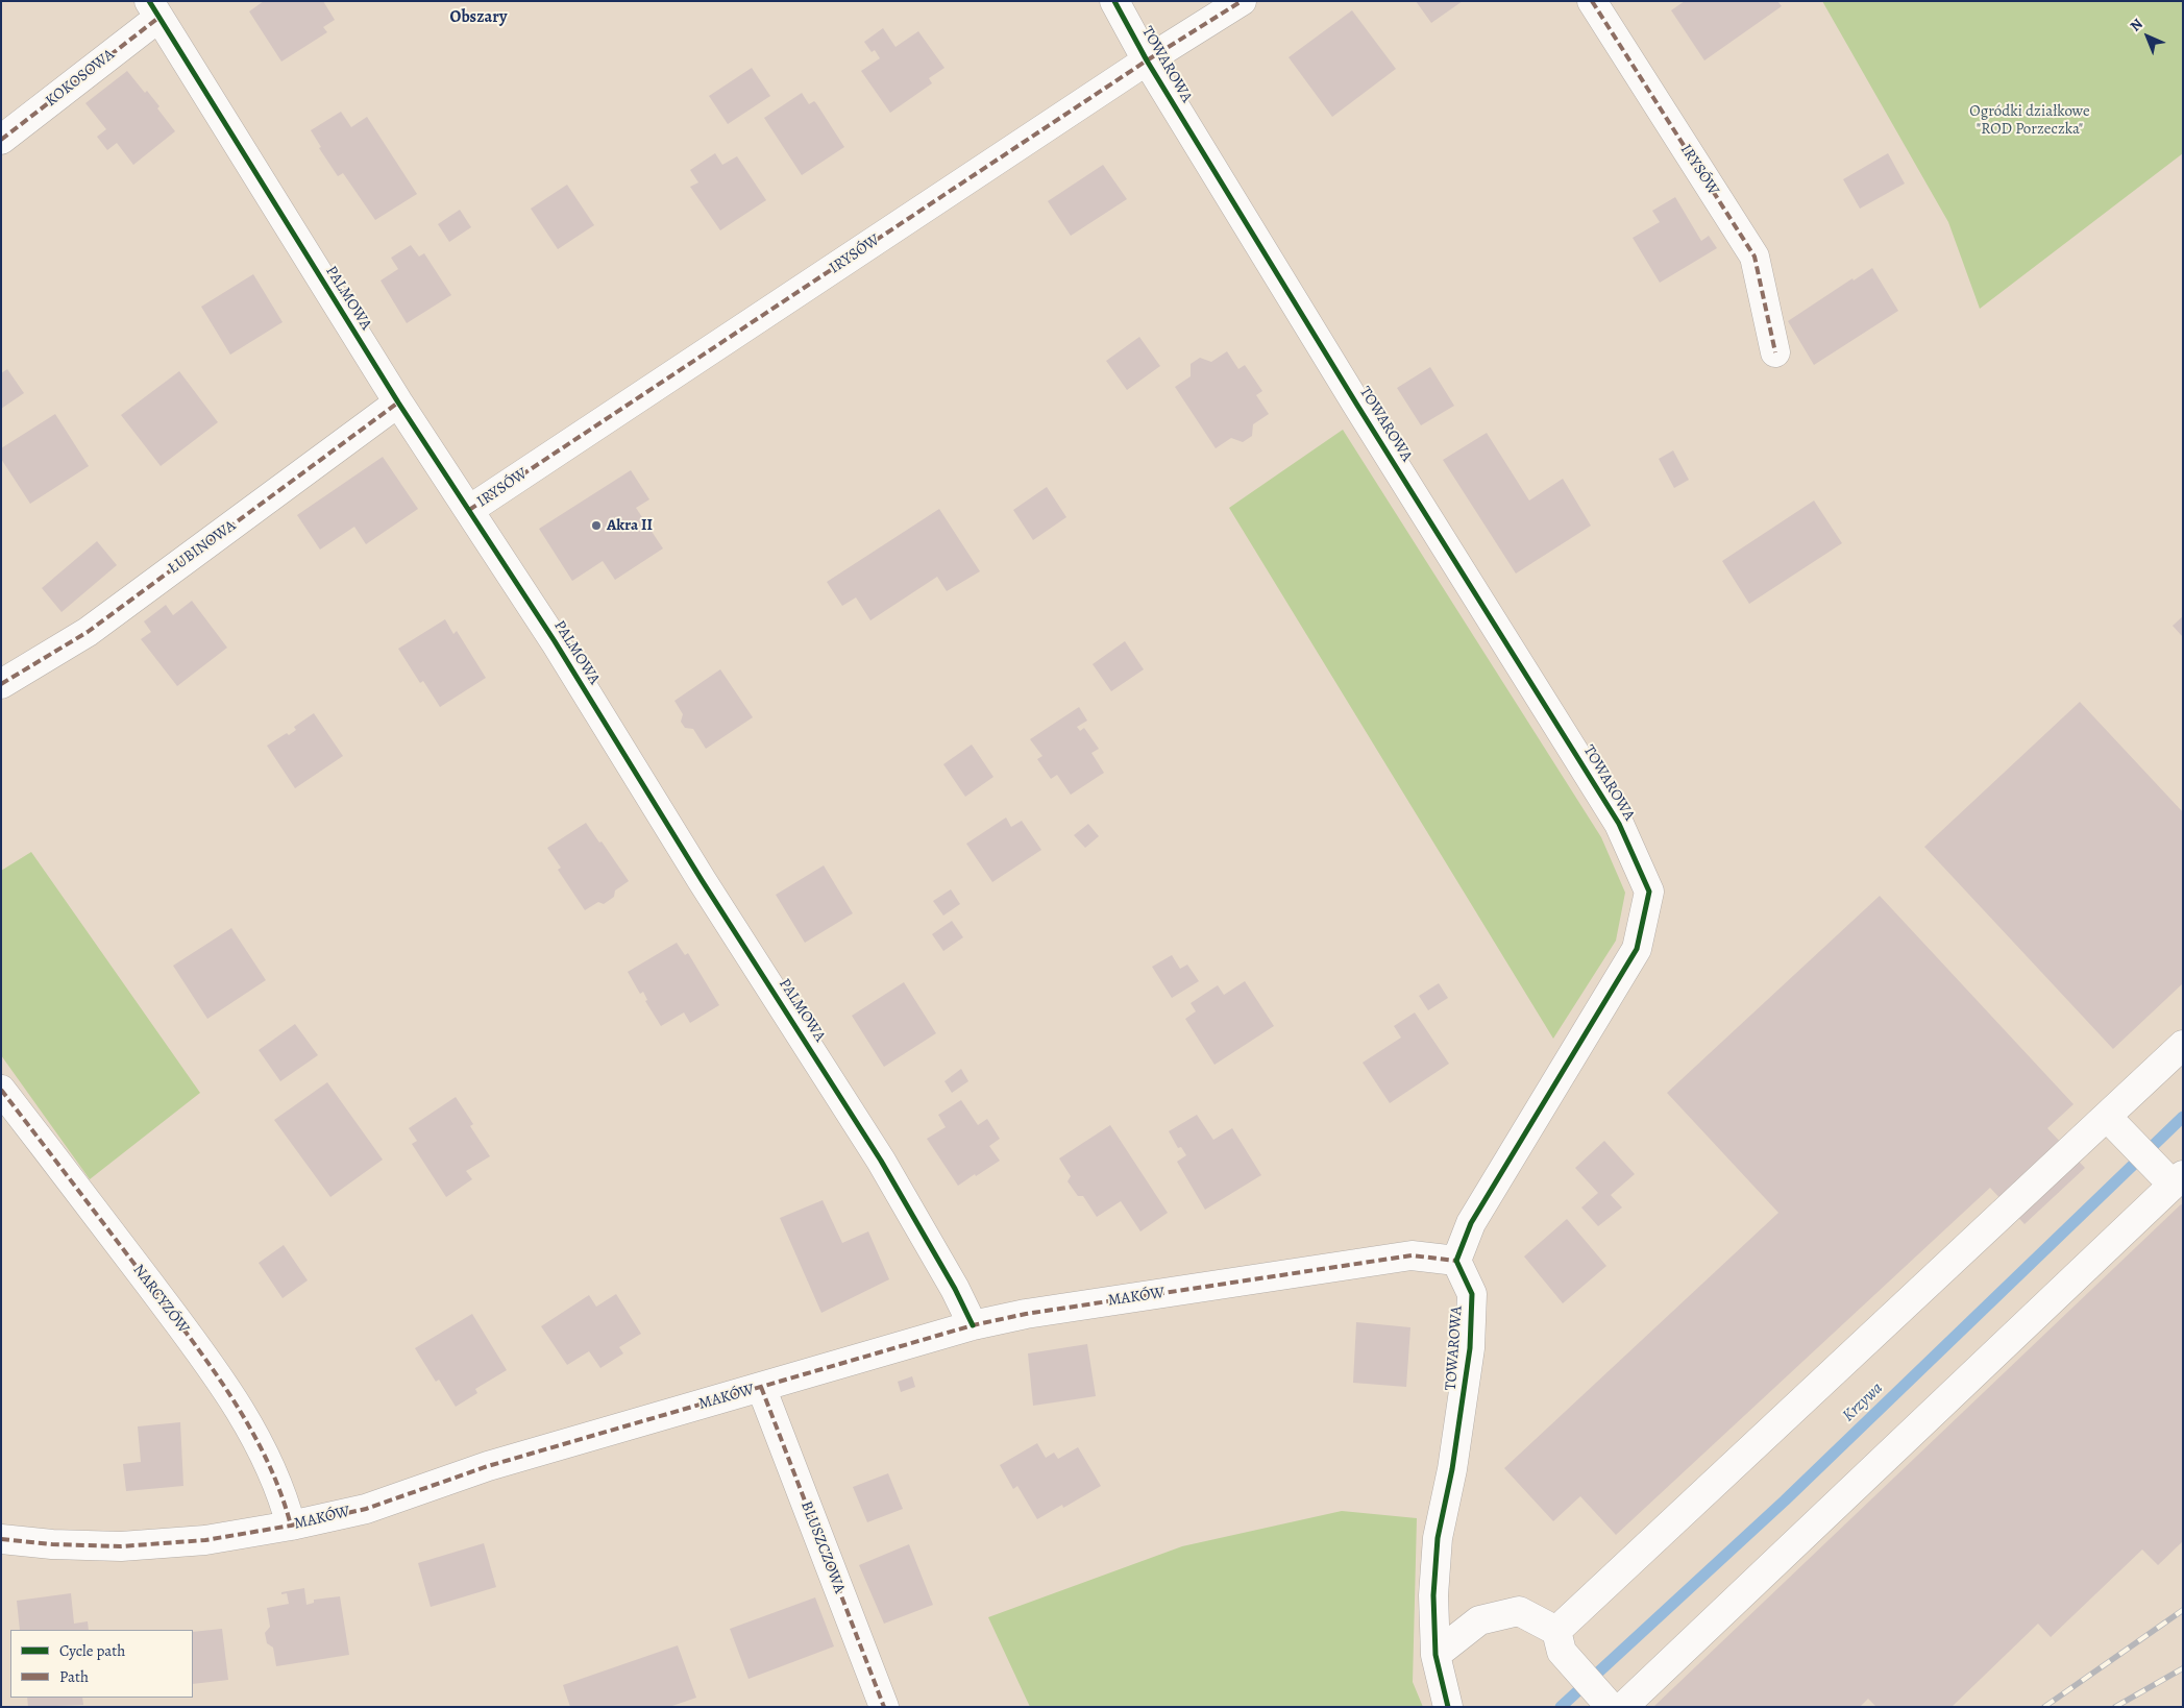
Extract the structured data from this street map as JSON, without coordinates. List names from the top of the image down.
{
  "streets": {
    "street": [
      "TOWAROWA",
      "KOKOSOWA",
      "IRYSÓW",
      "PALMOWA",
      "ŁUBINOWA",
      "MAKÓW",
      "NARCYZÓW",
      "BLUSZCZOWA"
    ]
  },
  "crossings": [
    ["TOWAROWA", "IRYSÓW"],
    ["TOWAROWA", "MAKÓW"],
    ["KOKOSOWA", "PALMOWA"],
    ["IRYSÓW", "PALMOWA"],
    ["PALMOWA", "ŁUBINOWA"],
    ["PALMOWA", "MAKÓW"],
    ["MAKÓW", "NARCYZÓW"],
    ["MAKÓW", "BLUSZCZOWA"]
  ],
  "districts": ["Obszary"],
  "water": ["Krzywa"],
  "parks": ["Ogródki działkowe \"ROD Porzeczka\""],
  "places": ["Akra II"],
  "legend": ["Cycle path", "Path"],
  "north": "top left"
}
